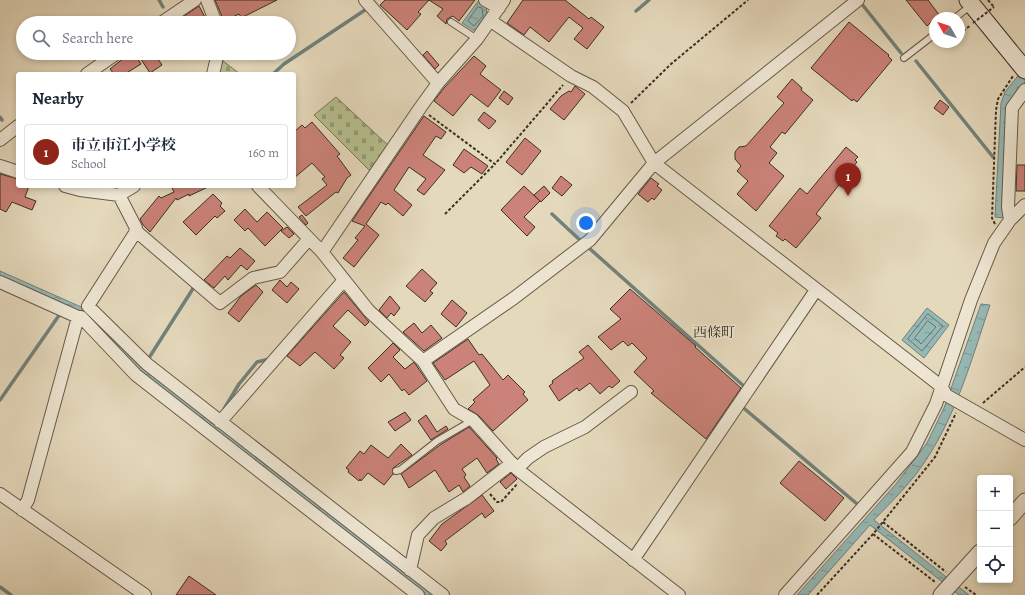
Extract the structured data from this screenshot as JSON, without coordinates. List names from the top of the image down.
{
  "districts": ["西條町"],
  "north": "top left",
  "page": {
    "search": "Search here",
    "heading": "Nearby",
    "list": [
      {
        "mark": "1",
        "name": "市立市江小学校",
        "note": "School",
        "value": "160 m"
      }
    ],
    "pins": "1",
    "map_buttons": ["+", "−"]
  }
}
